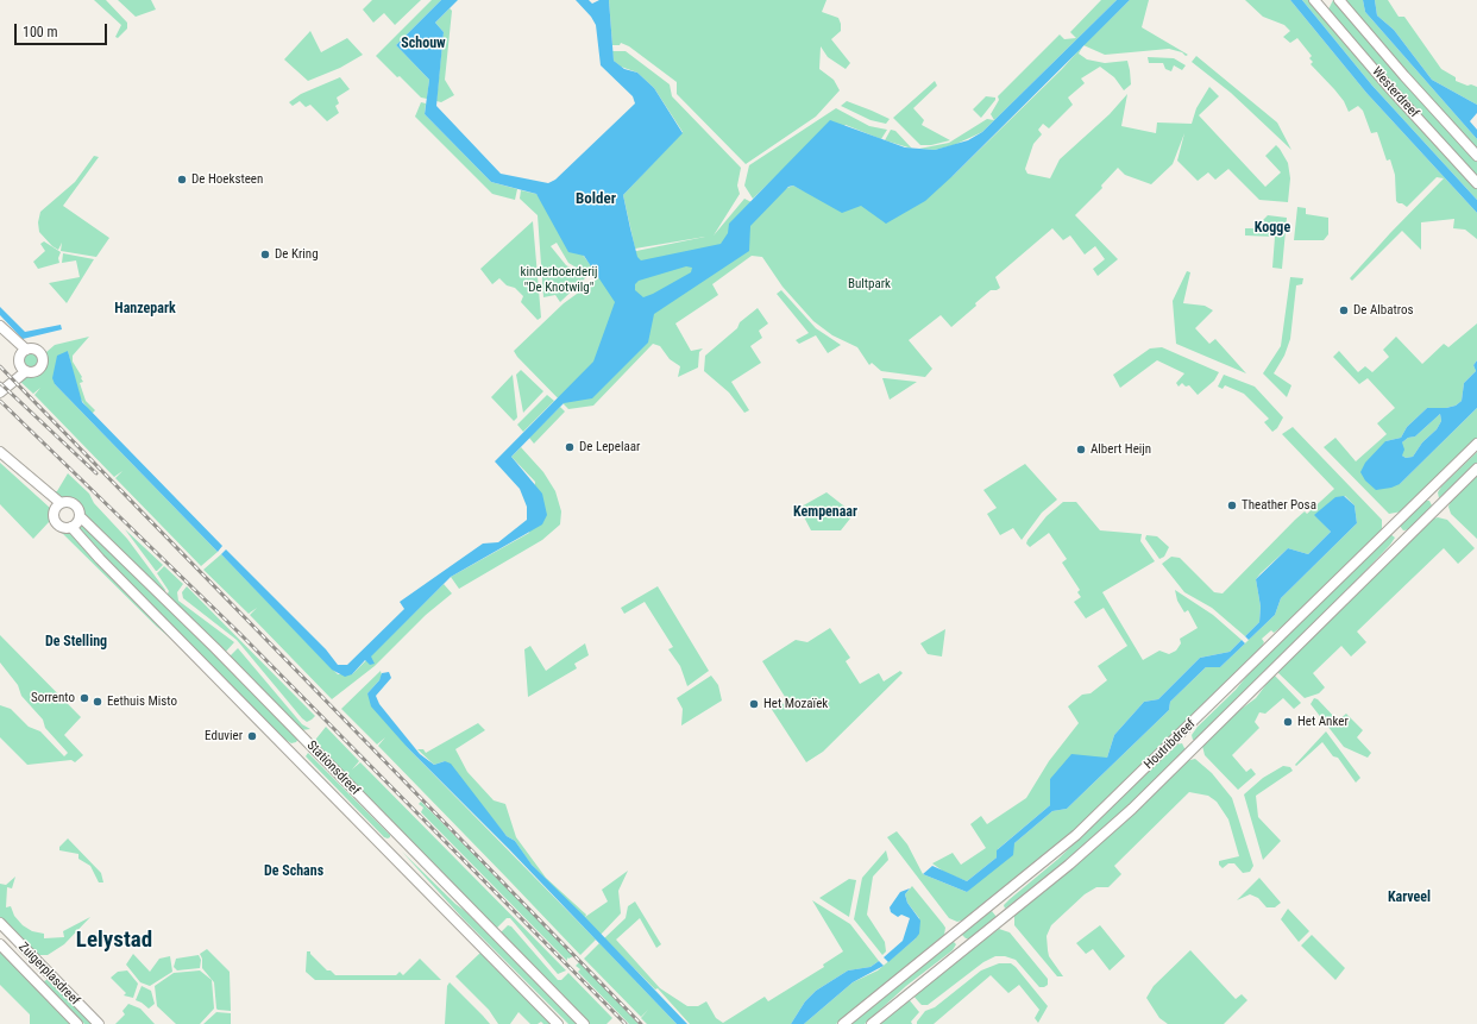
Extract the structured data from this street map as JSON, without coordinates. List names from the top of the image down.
{
  "streets": {
    "main road": [
      "Westerdreef",
      "Houtribdreef",
      "Stationsdreef",
      "Zuigerplasdreef"
    ]
  },
  "districts": [
    "Schouw",
    "Bolder",
    "Kogge",
    "Hanzepark",
    "Kempenaar",
    "De Stelling",
    "De Schans",
    "Karveel",
    "Lelystad"
  ],
  "parks": ["kinderboerderij \"De Knotwilg\"", "Bultpark"],
  "places": [
    "De Hoeksteen",
    "De Kring",
    "De Albatros",
    "De Lepelaar",
    "Albert Heijn",
    "Theather Posa",
    "Sorrento",
    "Eethuis Misto",
    "Het Mozaïek",
    "Het Anker",
    "Eduvier"
  ],
  "scale_bar": "100 m"
}
